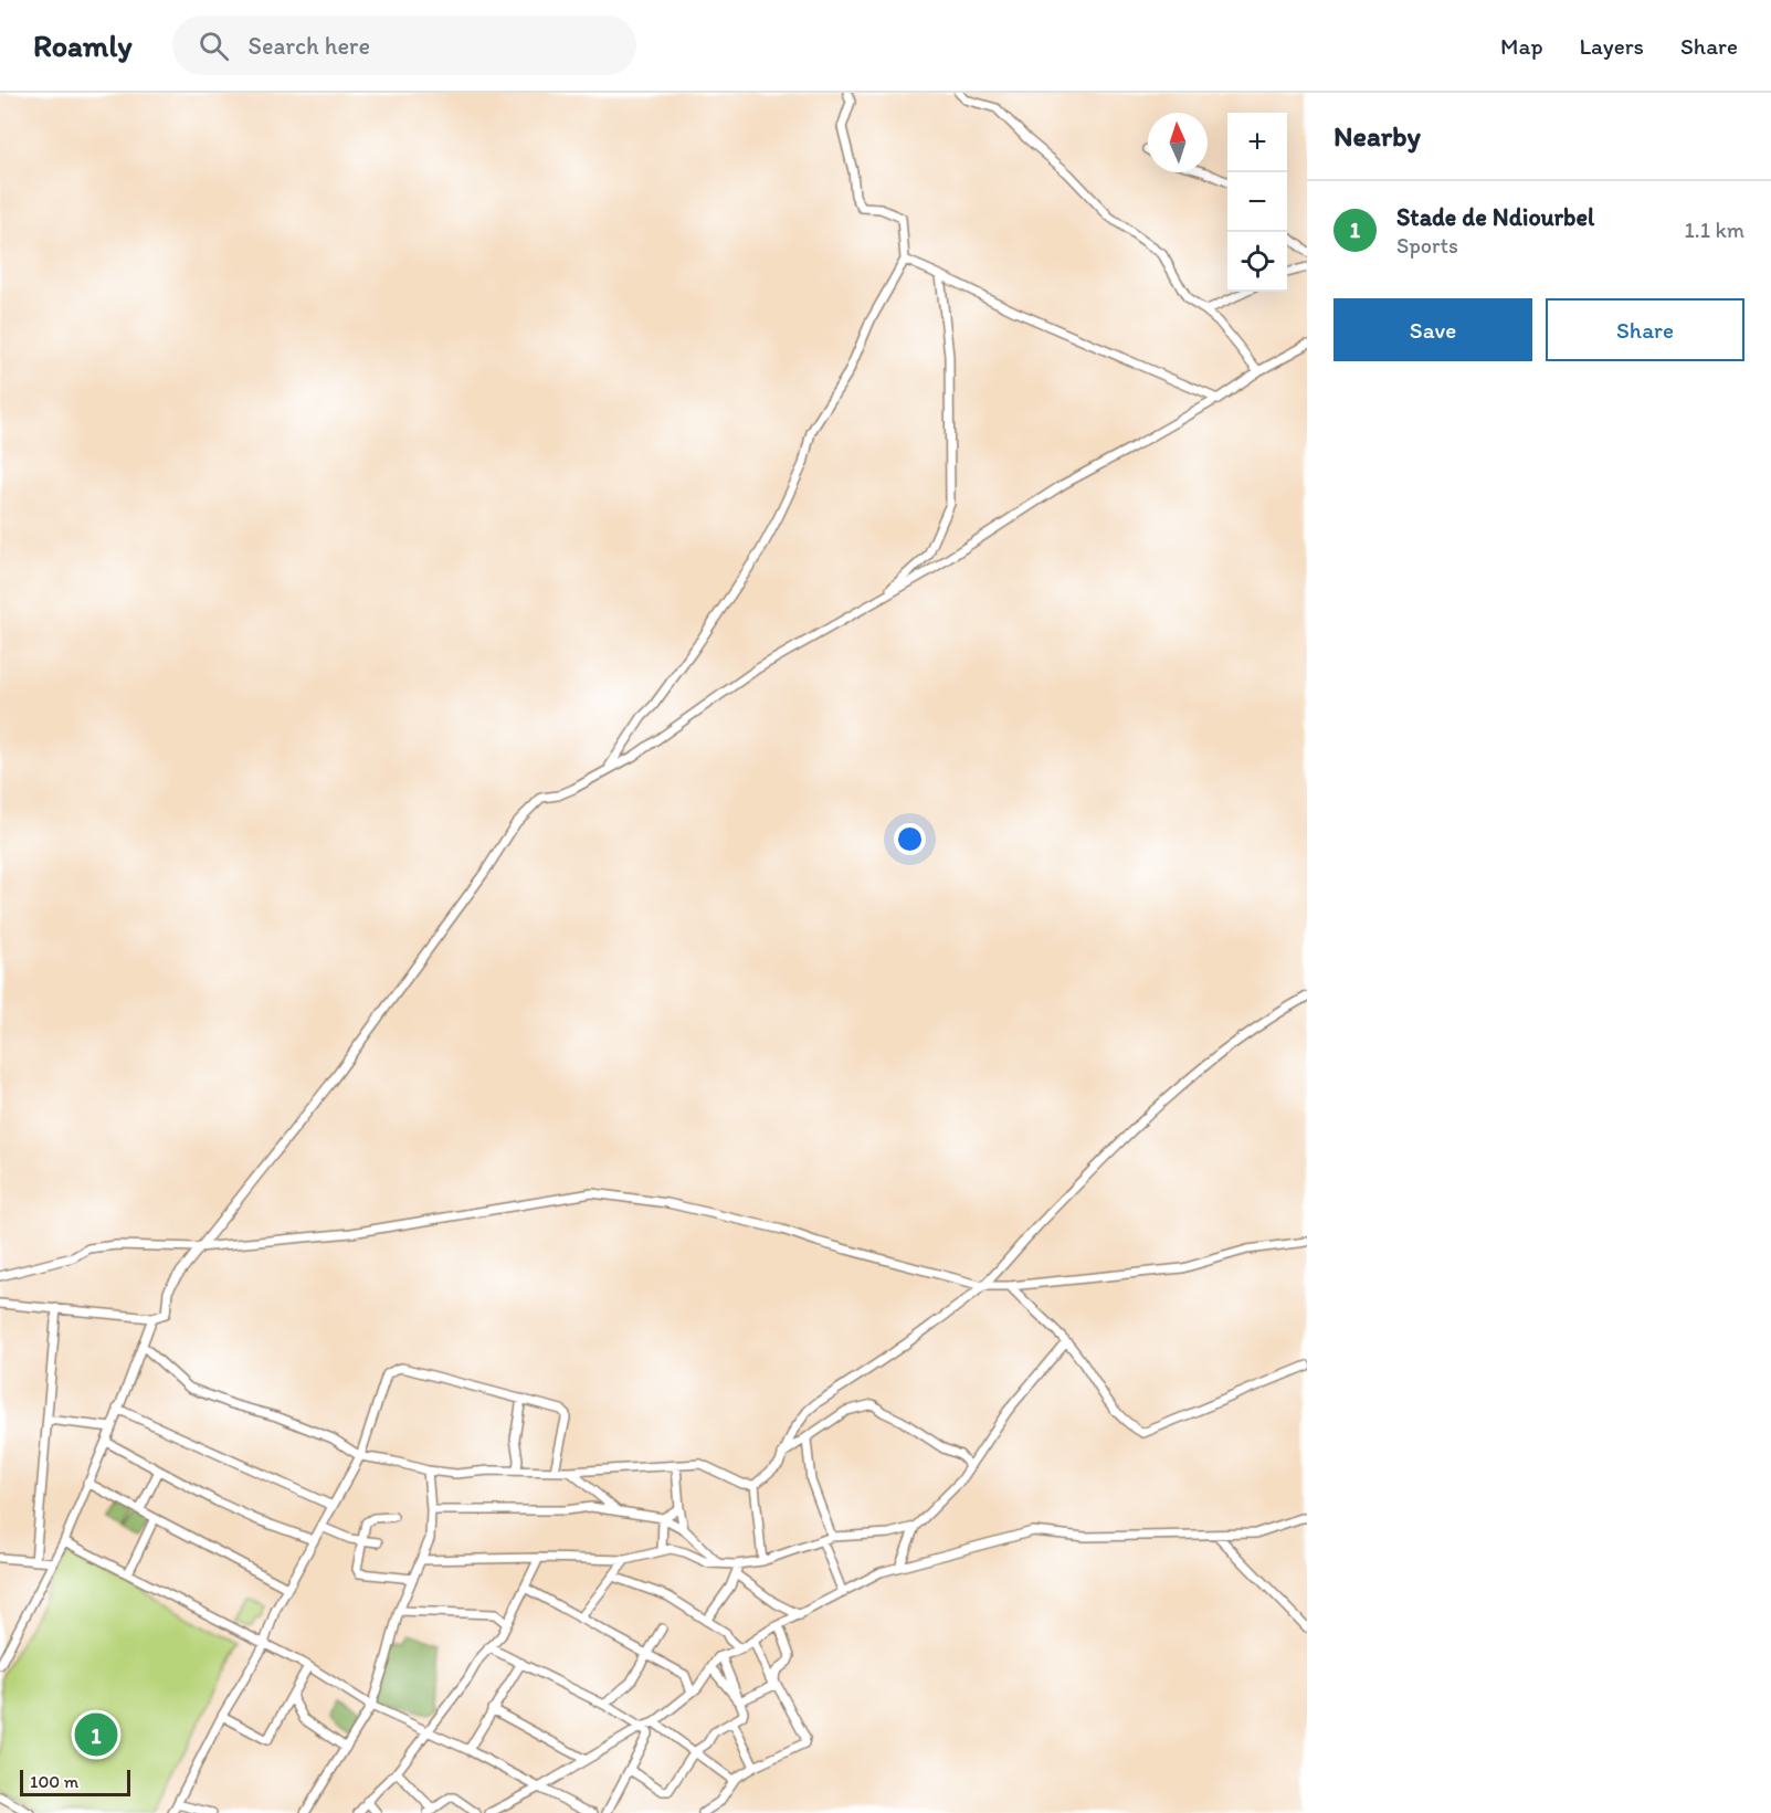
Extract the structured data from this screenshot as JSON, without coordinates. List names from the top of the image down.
{
  "scale_bar": "100 m",
  "north": "top",
  "page": {
    "header": "Roamly",
    "search": "Search here",
    "nav": ["Map", "Layers", "Share"],
    "heading": "Nearby",
    "map_buttons": ["+", "−"],
    "list": [
      {
        "mark": "1",
        "name": "Stade de Ndiourbel",
        "note": "Sports",
        "value": "1.1 km"
      }
    ],
    "buttons": ["Save", "Share"],
    "pins": "1",
    "scale": "100 m"
  }
}
